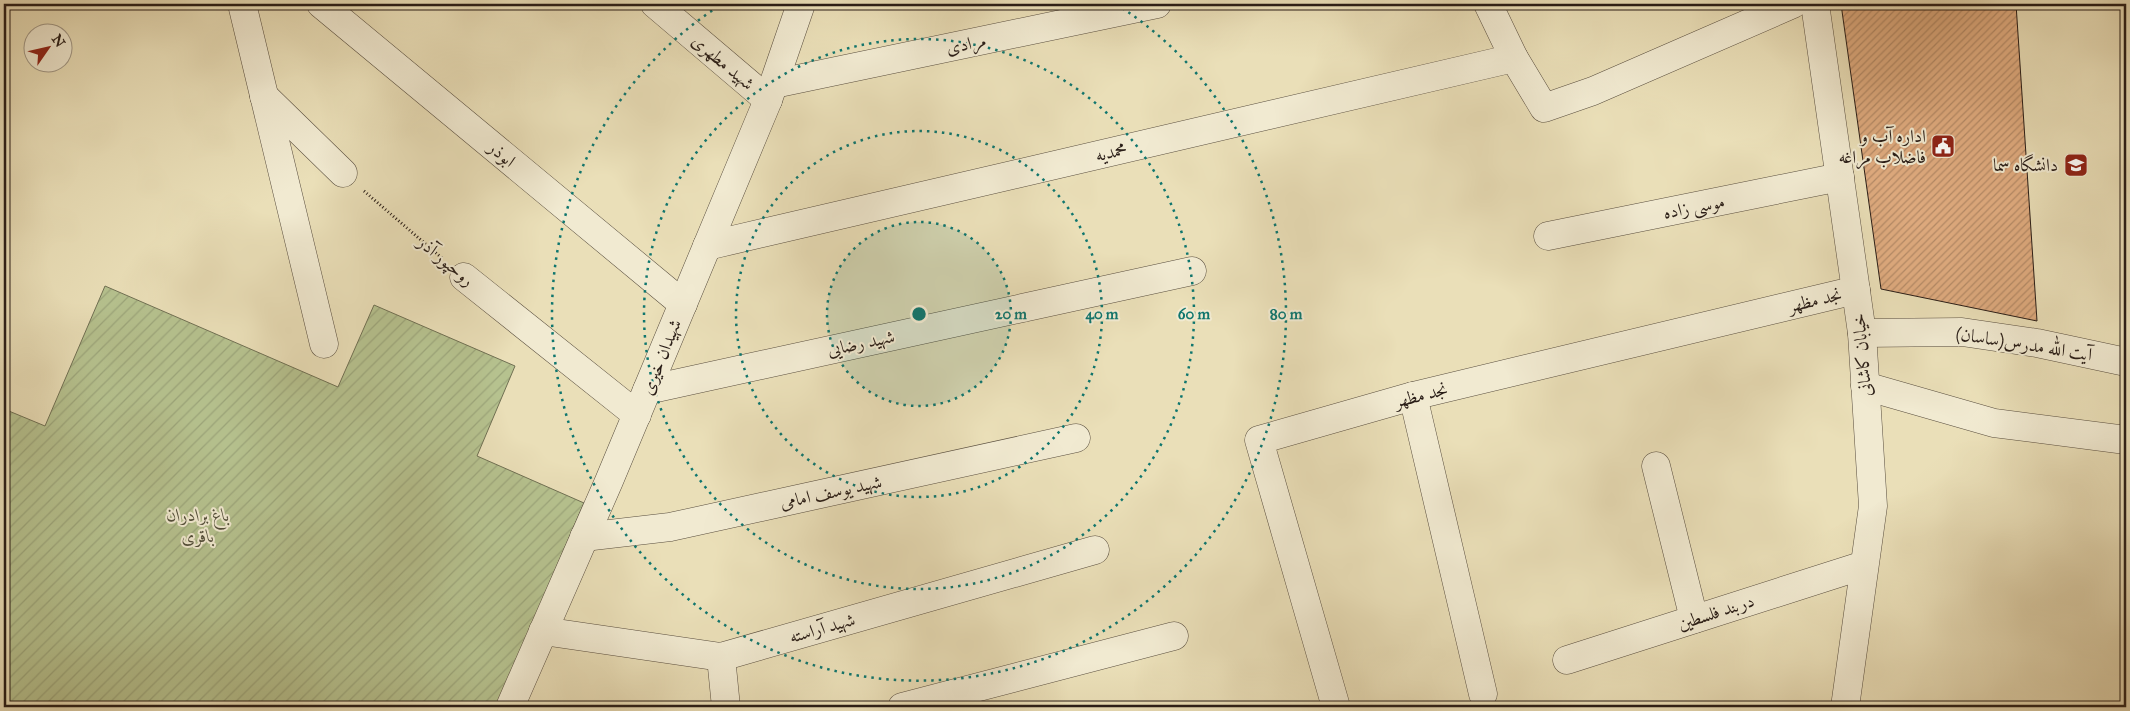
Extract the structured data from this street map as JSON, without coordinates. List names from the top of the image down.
{
  "streets": {
    "street": [
      "مرادی",
      "شهید مطهری",
      "محمدیه",
      "ابوذر",
      "موسی زاده",
      "روحپور آذر",
      "نجد مظهر",
      "شهید رضایی",
      "آیت الله مدرس(ساسان)",
      "خیابان کاشانی",
      "شهیدان خیری",
      "شهید یوسف امامی",
      "دربند فلسطین",
      "شهید آراسته"
    ]
  },
  "crossings": [
    ["مرادی", "شهید مطهری"],
    ["مرادی", "شهیدان خیری"],
    ["شهید مطهری", "شهیدان خیری"],
    ["محمدیه", "شهیدان خیری"],
    ["ابوذر", "شهیدان خیری"],
    ["موسی زاده", "خیابان کاشانی"],
    ["روحپور آذر", "شهیدان خیری"],
    ["نجد مظهر", "خیابان کاشانی"],
    ["شهید رضایی", "شهیدان خیری"],
    ["آیت الله مدرس(ساسان)", "خیابان کاشانی"],
    ["خیابان کاشانی", "دربند فلسطین"],
    ["شهیدان خیری", "شهید یوسف امامی"],
    ["شهیدان خیری", "شهید آراسته"]
  ],
  "parks": ["باغ برادران باقری"],
  "places": {
    "public building": ["اداره آب و فاضلاب مراغه"],
    "school or university": ["دانشگاه سما"]
  },
  "north": "top right",
  "rings": [
    "20 m",
    "40 m",
    "60 m",
    "80 m"
  ]
}
